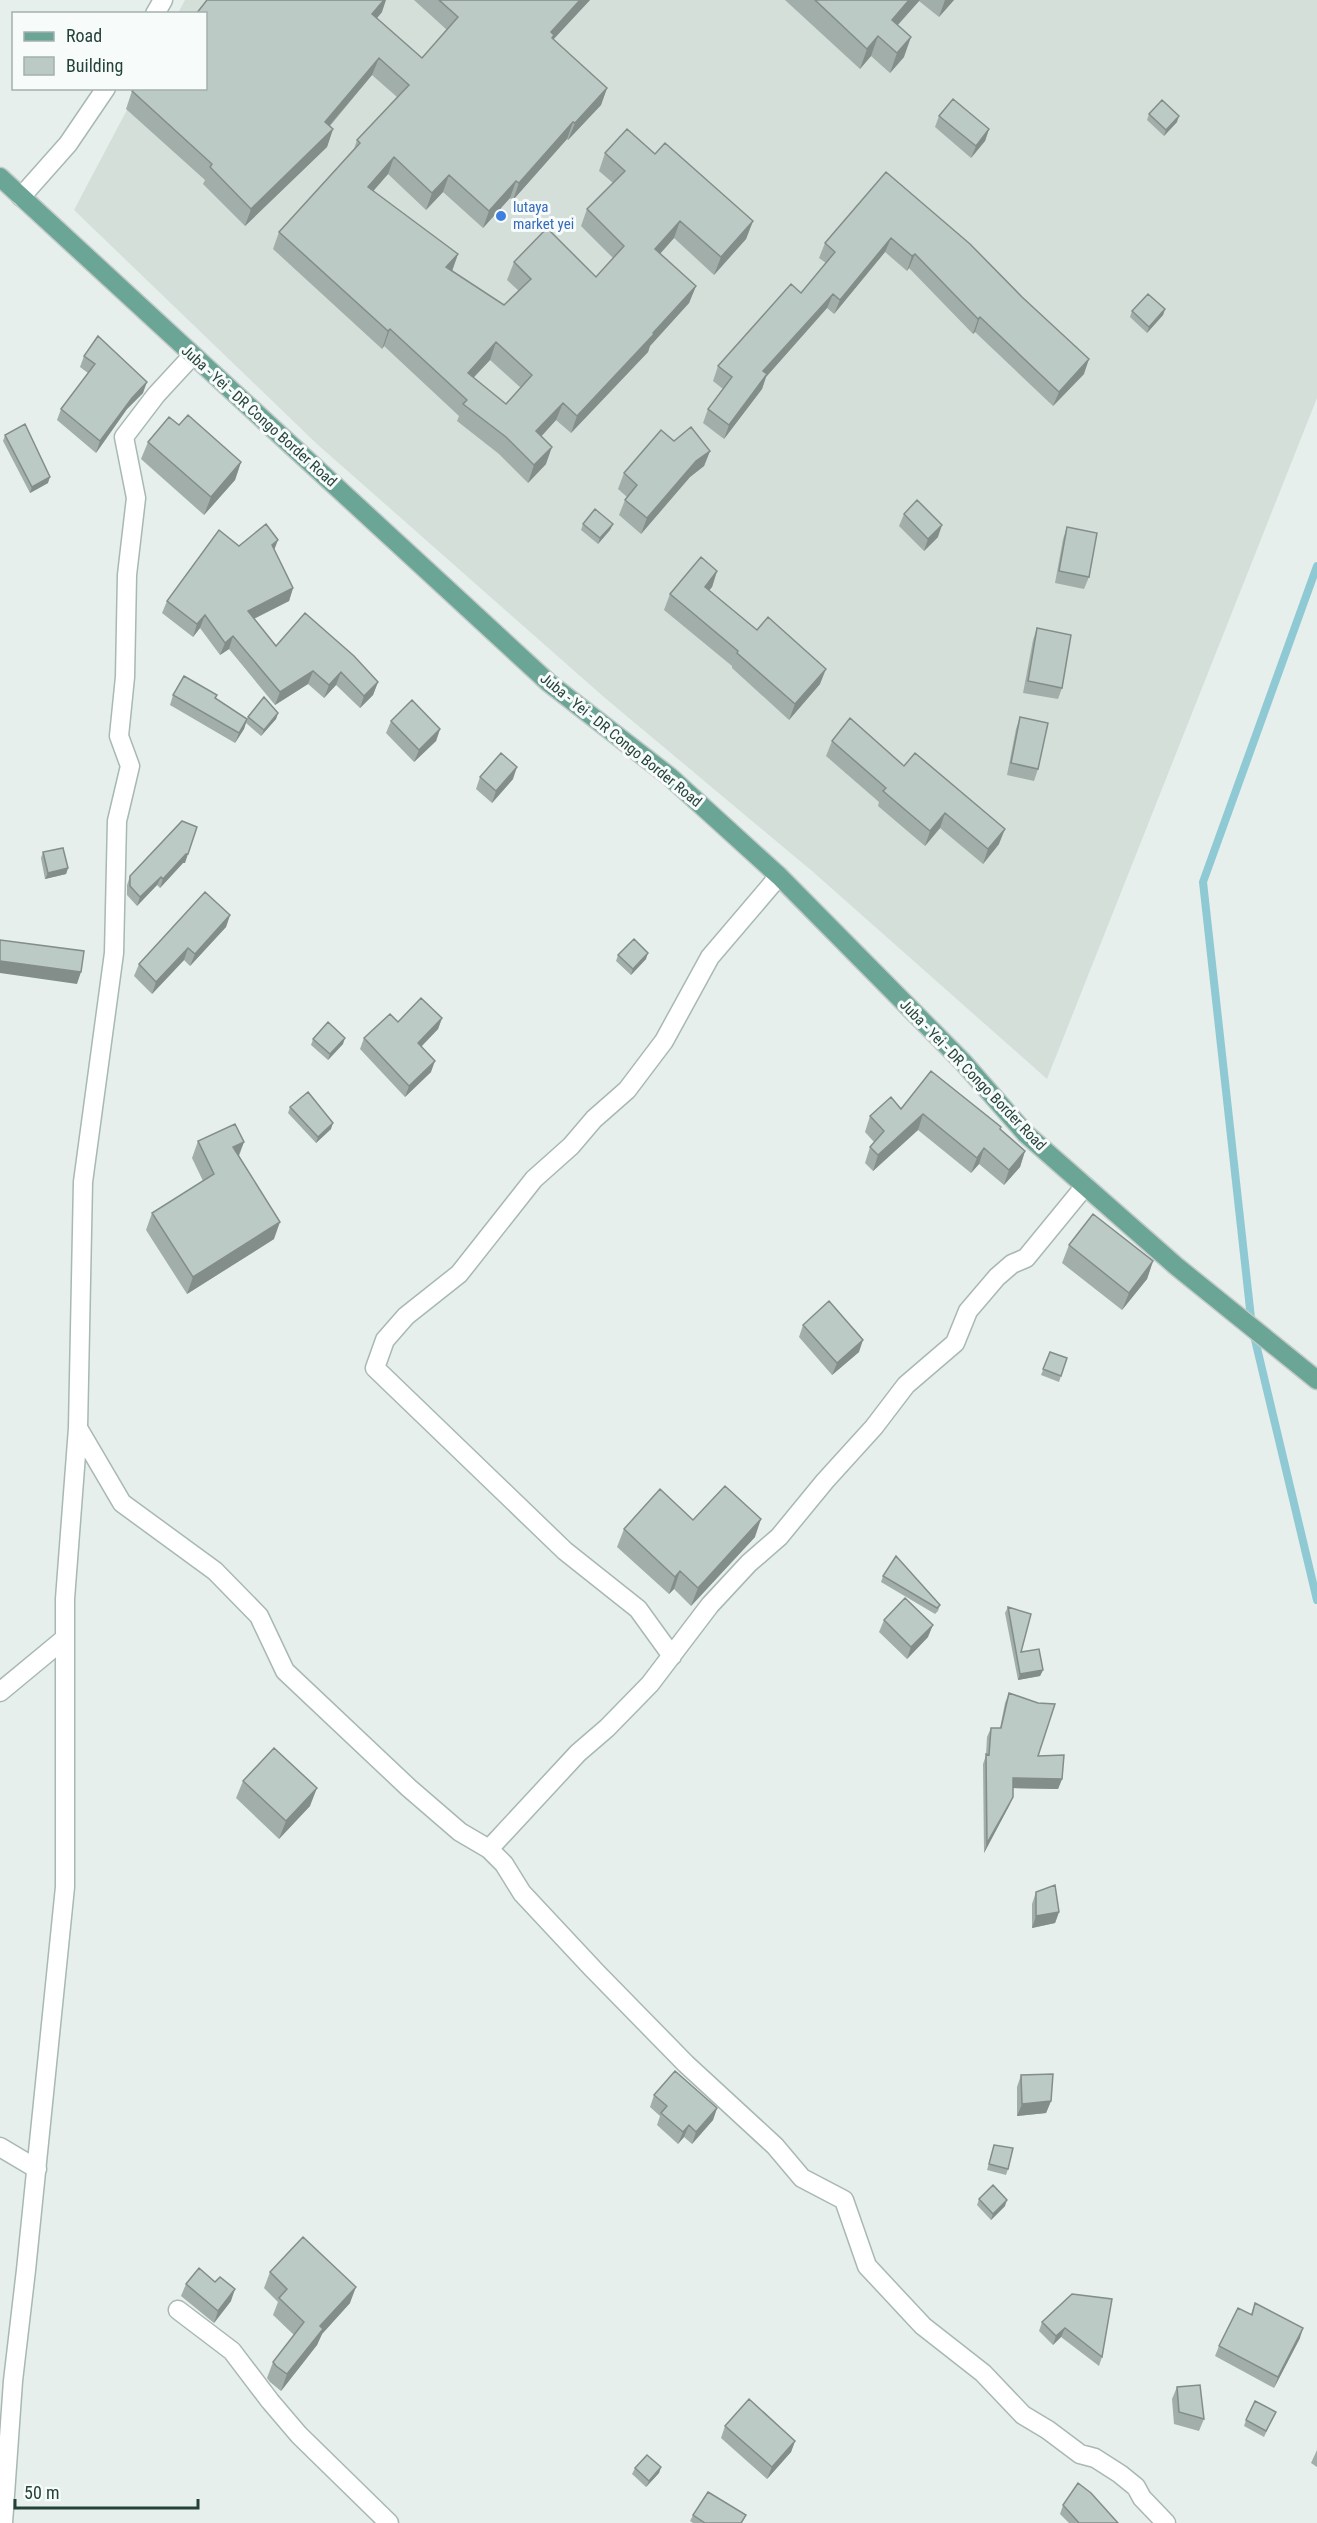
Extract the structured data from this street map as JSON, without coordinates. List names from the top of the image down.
{
  "streets": {
    "main road": ["Juba - Yei - DR Congo Border Road"]
  },
  "places": ["lutaya market yei"],
  "legend": ["Road", "Building"],
  "scale_bar": "50 m"
}
